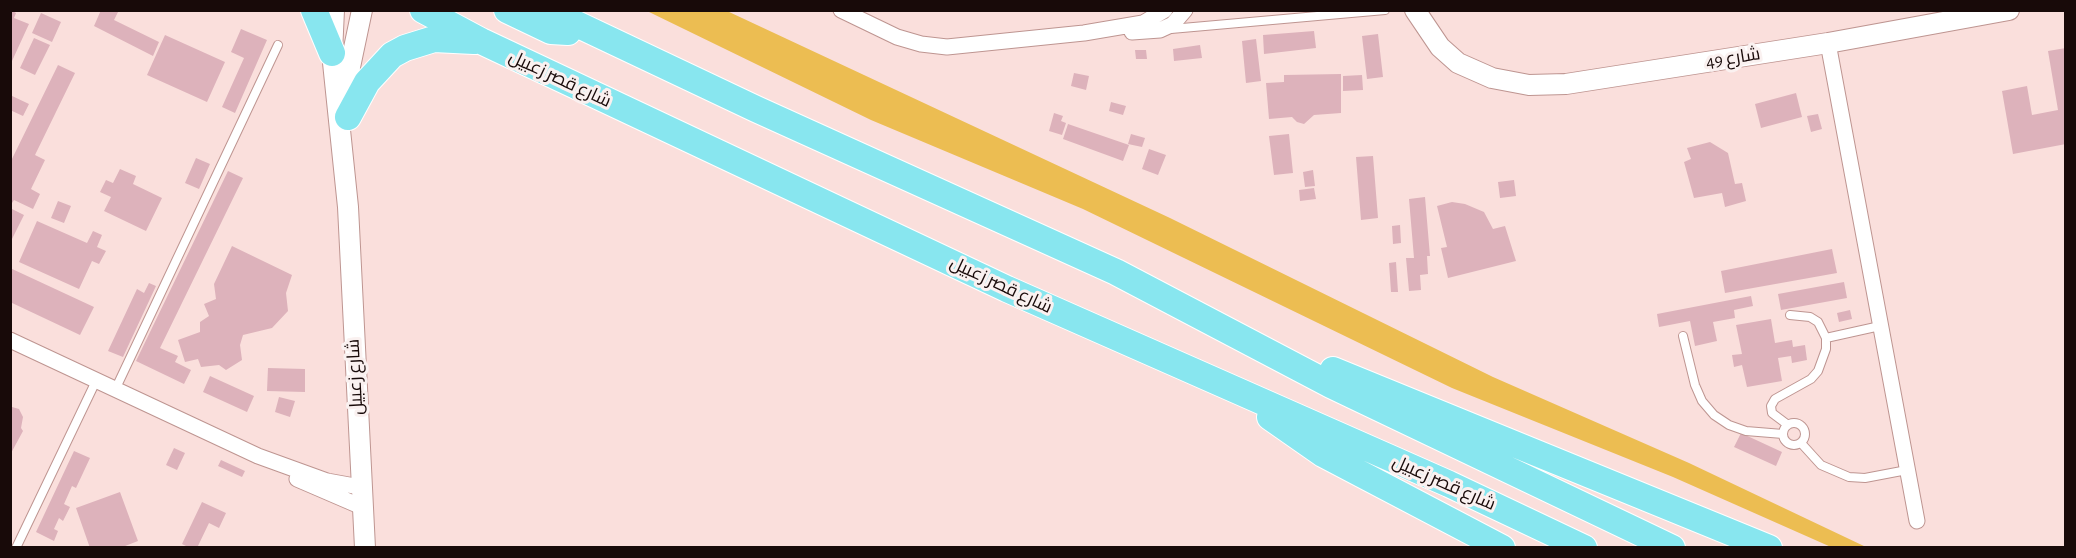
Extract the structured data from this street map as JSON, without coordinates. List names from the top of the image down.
{
  "streets": {
    "main road": ["شارع قصر زعبيل"],
    "street": ["شارع 49", "شارع زعبيل"]
  }
}
